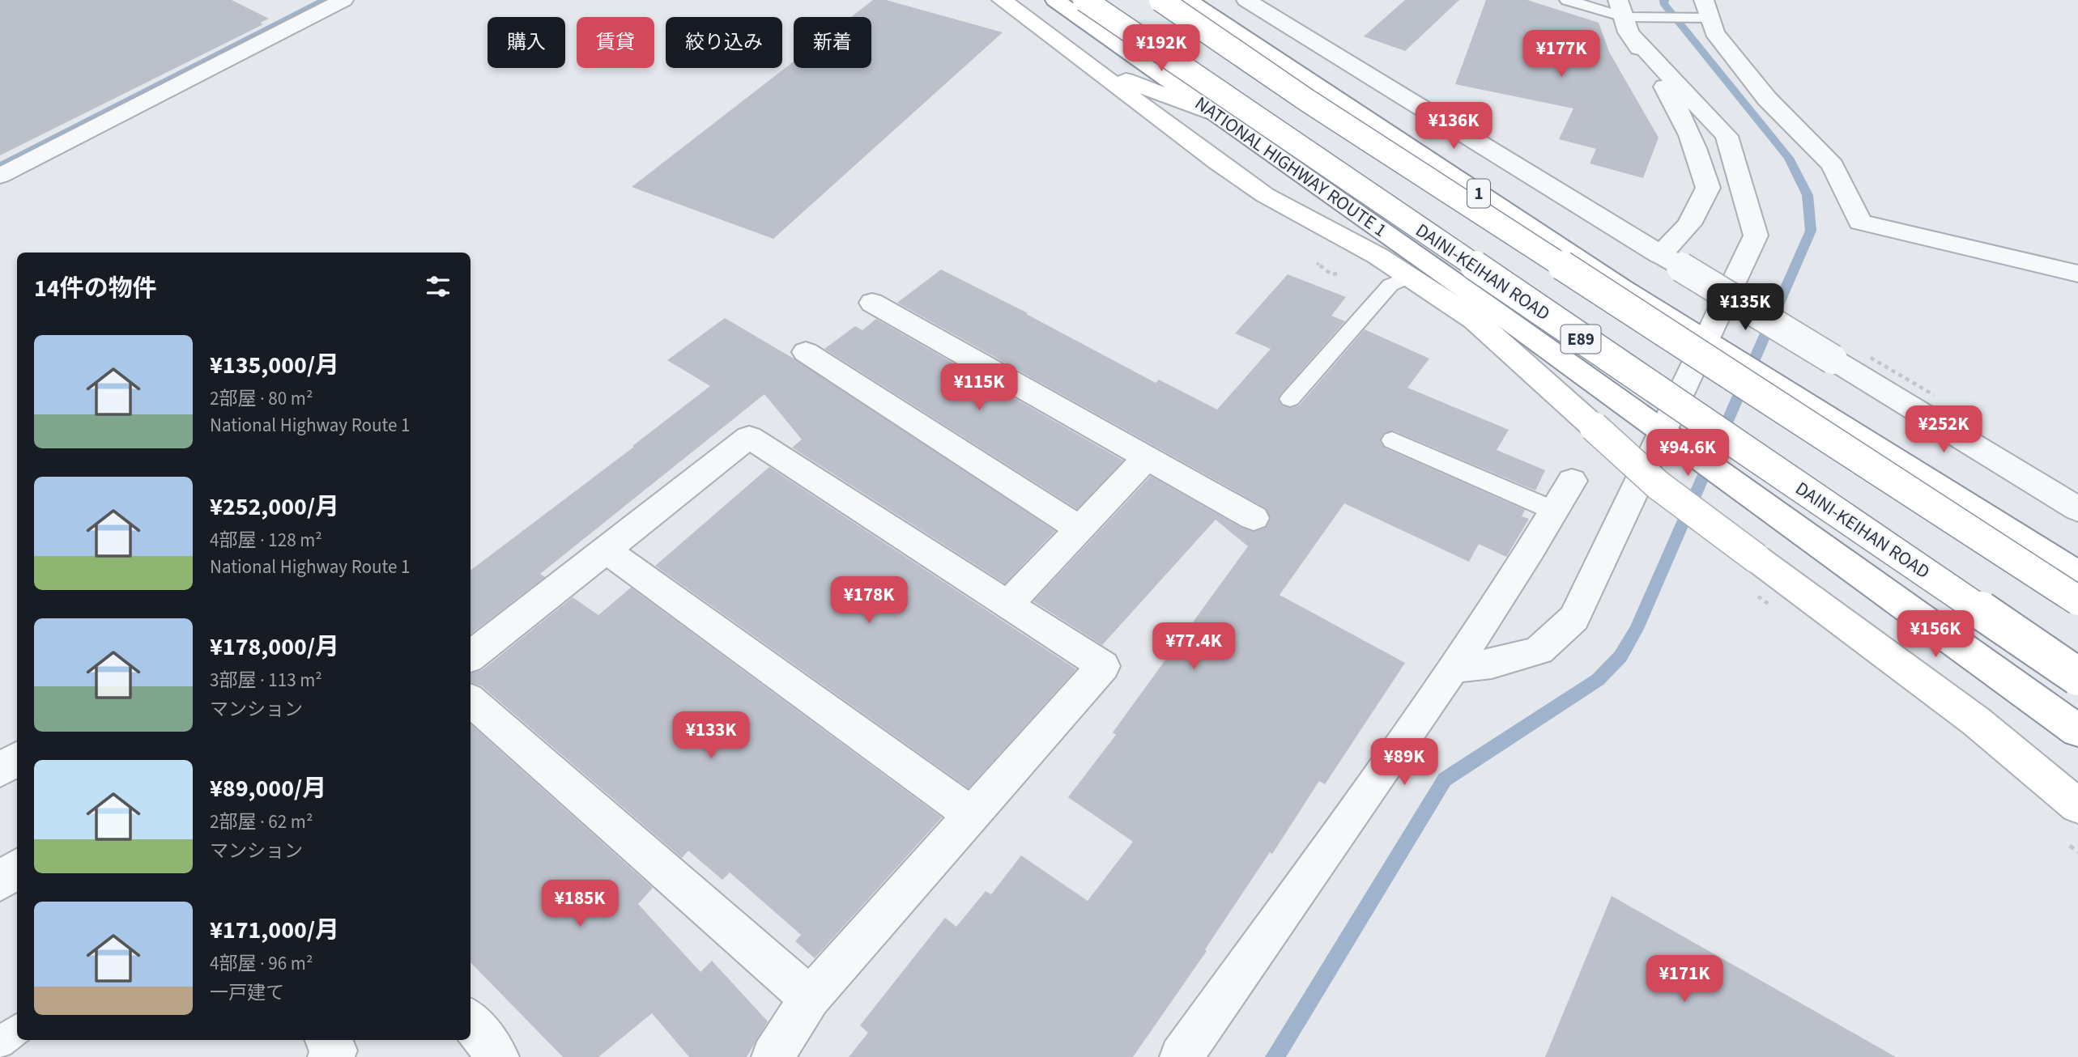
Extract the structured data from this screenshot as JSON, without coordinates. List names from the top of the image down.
{
  "streets": {
    "main road": [
      "NATIONAL HIGHWAY ROUTE 1",
      "1",
      "DAINI-KEIHAN ROAD",
      "E89"
    ]
  },
  "page": {
    "chip": [
      "購入",
      "賃貸",
      "絞り込み",
      "新着"
    ],
    "price": [
      "¥192K",
      "¥177K",
      "¥136K",
      "¥135K",
      "¥115K",
      "¥252K",
      "¥94.6K",
      "¥178K",
      "¥156K",
      "¥77.4K",
      "¥133K",
      "¥89K",
      "¥185K",
      "¥171K"
    ],
    "heading": "14件の物件",
    "list": [
      {
        "name": "¥135,000/月",
        "note": "2部屋 · 80 m² · National Highway Route 1"
      },
      {
        "name": "¥252,000/月",
        "note": "4部屋 · 128 m² · National Highway Route 1"
      },
      {
        "name": "¥178,000/月",
        "note": "3部屋 · 113 m² · マンション"
      },
      {
        "name": "¥89,000/月",
        "note": "2部屋 · 62 m² · マンション"
      },
      {
        "name": "¥171,000/月",
        "note": "4部屋 · 96 m² · 一戸建て"
      }
    ]
  }
}
